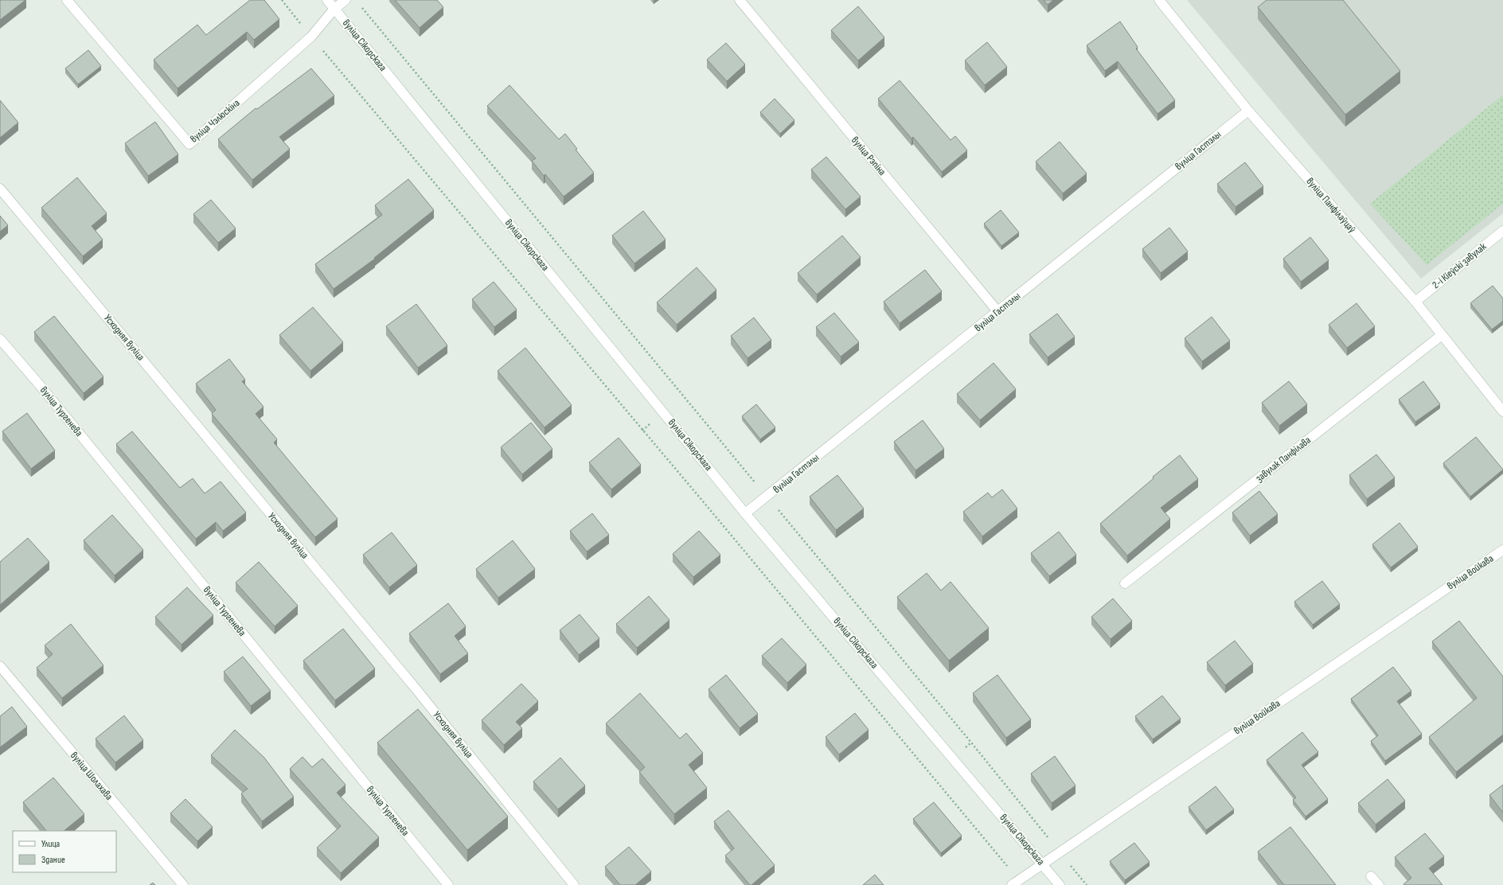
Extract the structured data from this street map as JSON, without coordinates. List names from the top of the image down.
{
  "streets": {
    "street": [
      "вуліца Сікорскага",
      "вуліца Чэлюскіна",
      "вуліца Гастэлы",
      "вуліца Рэпіна",
      "вуліца Панфілаўцаў",
      "2-і Кіеўскі завулак",
      "Усходняя вуліца",
      "вуліца Тургенева",
      "завулак Панфілава",
      "вуліца Войкава",
      "вуліца Шолахава"
    ]
  },
  "crossings": [
    ["вуліца Сікорскага", "вуліца Чэлюскіна"],
    ["вуліца Сікорскага", "вуліца Гастэлы"],
    ["вуліца Сікорскага", "вуліца Войкава"],
    ["вуліца Гастэлы", "вуліца Рэпіна"],
    ["вуліца Гастэлы", "вуліца Панфілаўцаў"],
    ["вуліца Панфілаўцаў", "2-і Кіеўскі завулак"],
    ["вуліца Панфілаўцаў", "завулак Панфілава"]
  ],
  "legend": ["Улица", "Здание"]
}
